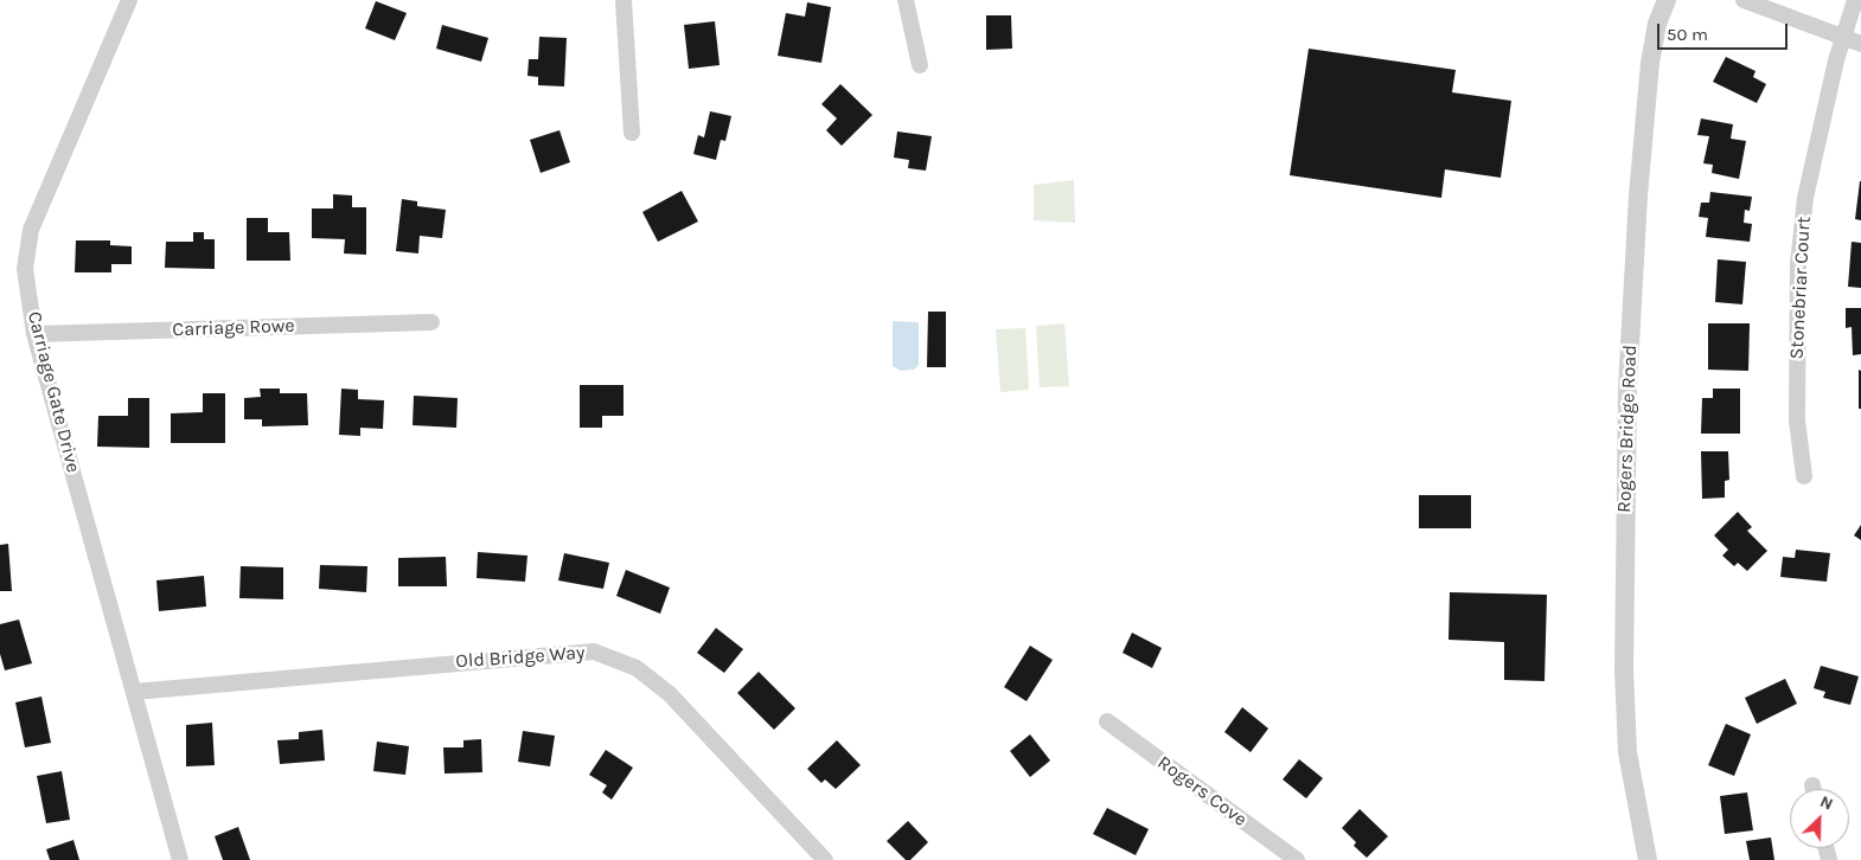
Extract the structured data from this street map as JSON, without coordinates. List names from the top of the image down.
{
  "streets": {
    "street": [
      "Stonebriar Court",
      "Carriage Rowe",
      "Carriage Gate Drive",
      "Rogers Bridge Road",
      "Old Bridge Way",
      "Rogers Cove"
    ]
  },
  "crossings": [
    ["Carriage Rowe", "Carriage Gate Drive"],
    ["Carriage Gate Drive", "Old Bridge Way"]
  ],
  "scale_bar": "50 m",
  "north": "top right"
}
